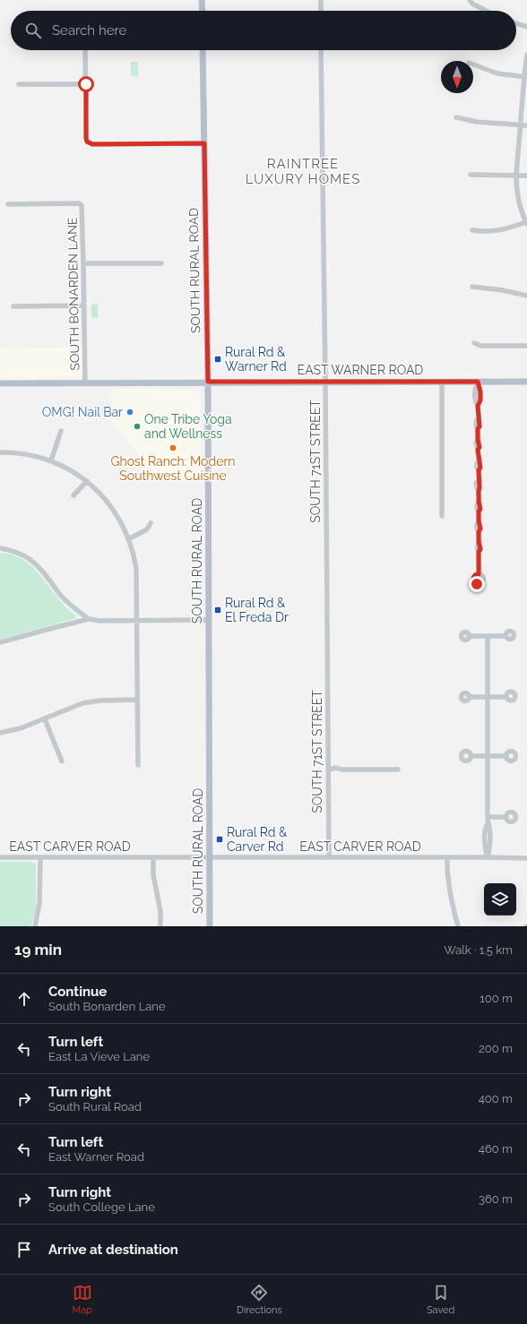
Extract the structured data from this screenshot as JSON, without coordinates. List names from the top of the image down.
{
  "streets": {
    "main road": ["SOUTH RURAL ROAD", "EAST WARNER ROAD"],
    "street": ["SOUTH BONARDEN LANE", "SOUTH 71ST STREET", "EAST CARVER ROAD"]
  },
  "crossings": [
    ["SOUTH RURAL ROAD", "EAST WARNER ROAD"],
    ["SOUTH RURAL ROAD", "EAST CARVER ROAD"],
    ["SOUTH BONARDEN LANE", "EAST WARNER ROAD"],
    ["EAST WARNER ROAD", "SOUTH 71ST STREET"],
    ["SOUTH 71ST STREET", "EAST CARVER ROAD"]
  ],
  "districts": ["RAINTREE LUXURY HOMES"],
  "places": {
    "transit": ["Rural Rd & Warner Rd", "Rural Rd & El Freda Dr", "Rural Rd & Carver Rd"],
    "other": ["OMG! Nail Bar", "One Tribe Yoga and Wellness", "Ghost Ranch: Modern Southwest Cuisine"]
  },
  "north": "bottom",
  "page": {
    "search": "Search here",
    "heading": ["19 min", "Walk · 1.5 km"],
    "list": [
      ["Continue", "South Bonarden Lane", "100 m"],
      ["Turn left", "East La Vieve Lane", "200 m"],
      ["Turn right", "South Rural Road", "400 m"],
      ["Turn left", "East Warner Road", "460 m"],
      ["Turn right", "South College Lane", "360 m"],
      "Arrive at destination"
    ],
    "nav": ["Map", "Directions", "Saved"]
  }
}
